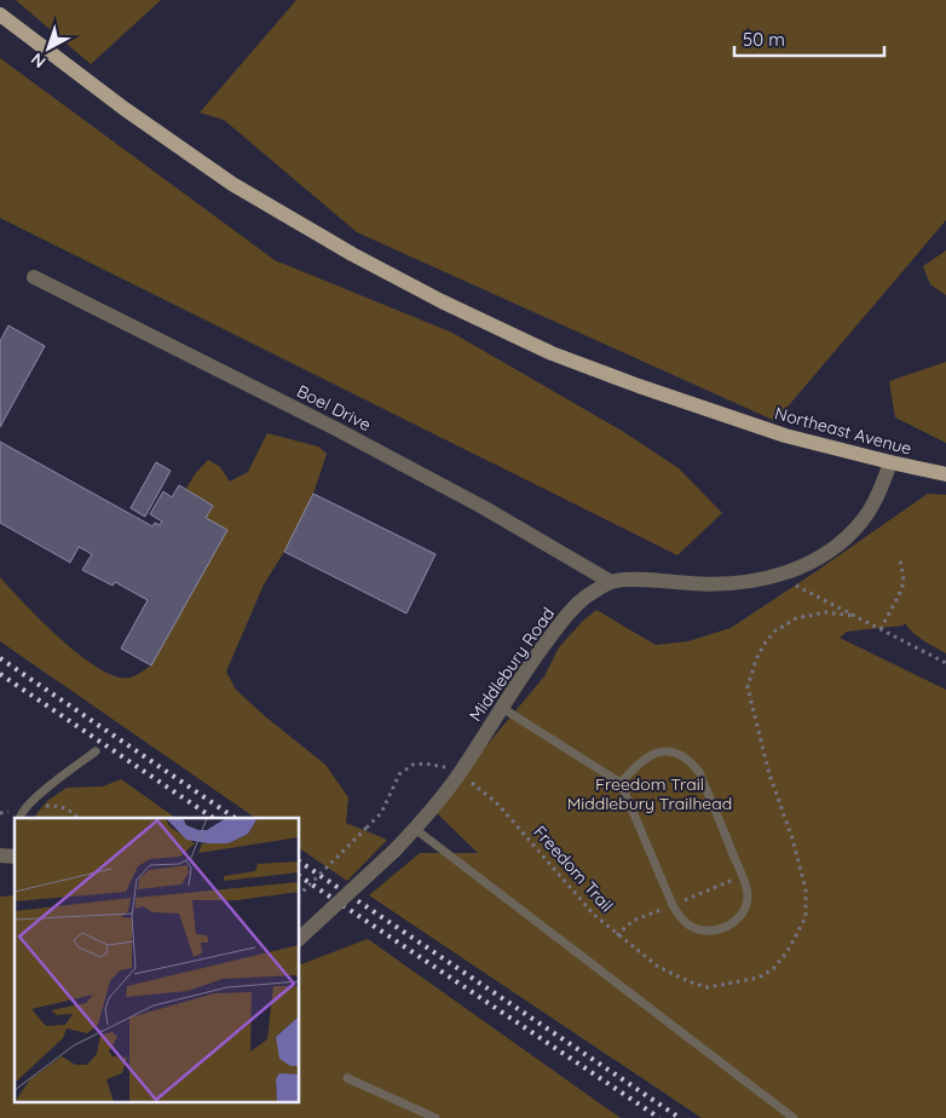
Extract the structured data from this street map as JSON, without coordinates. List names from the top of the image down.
{
  "streets": {
    "main road": ["Northeast Avenue"],
    "street": ["Boel Drive", "Middlebury Road"],
    "path": ["Freedom Trail"]
  },
  "crossings": [
    ["Boel Drive", "Middlebury Road"],
    ["Northeast Avenue", "Middlebury Road"],
    ["Middlebury Road", "Freedom Trail"]
  ],
  "parks": ["Freedom Trail Middlebury Trailhead"],
  "scale_bar": "50 m",
  "north": "bottom left"
}
